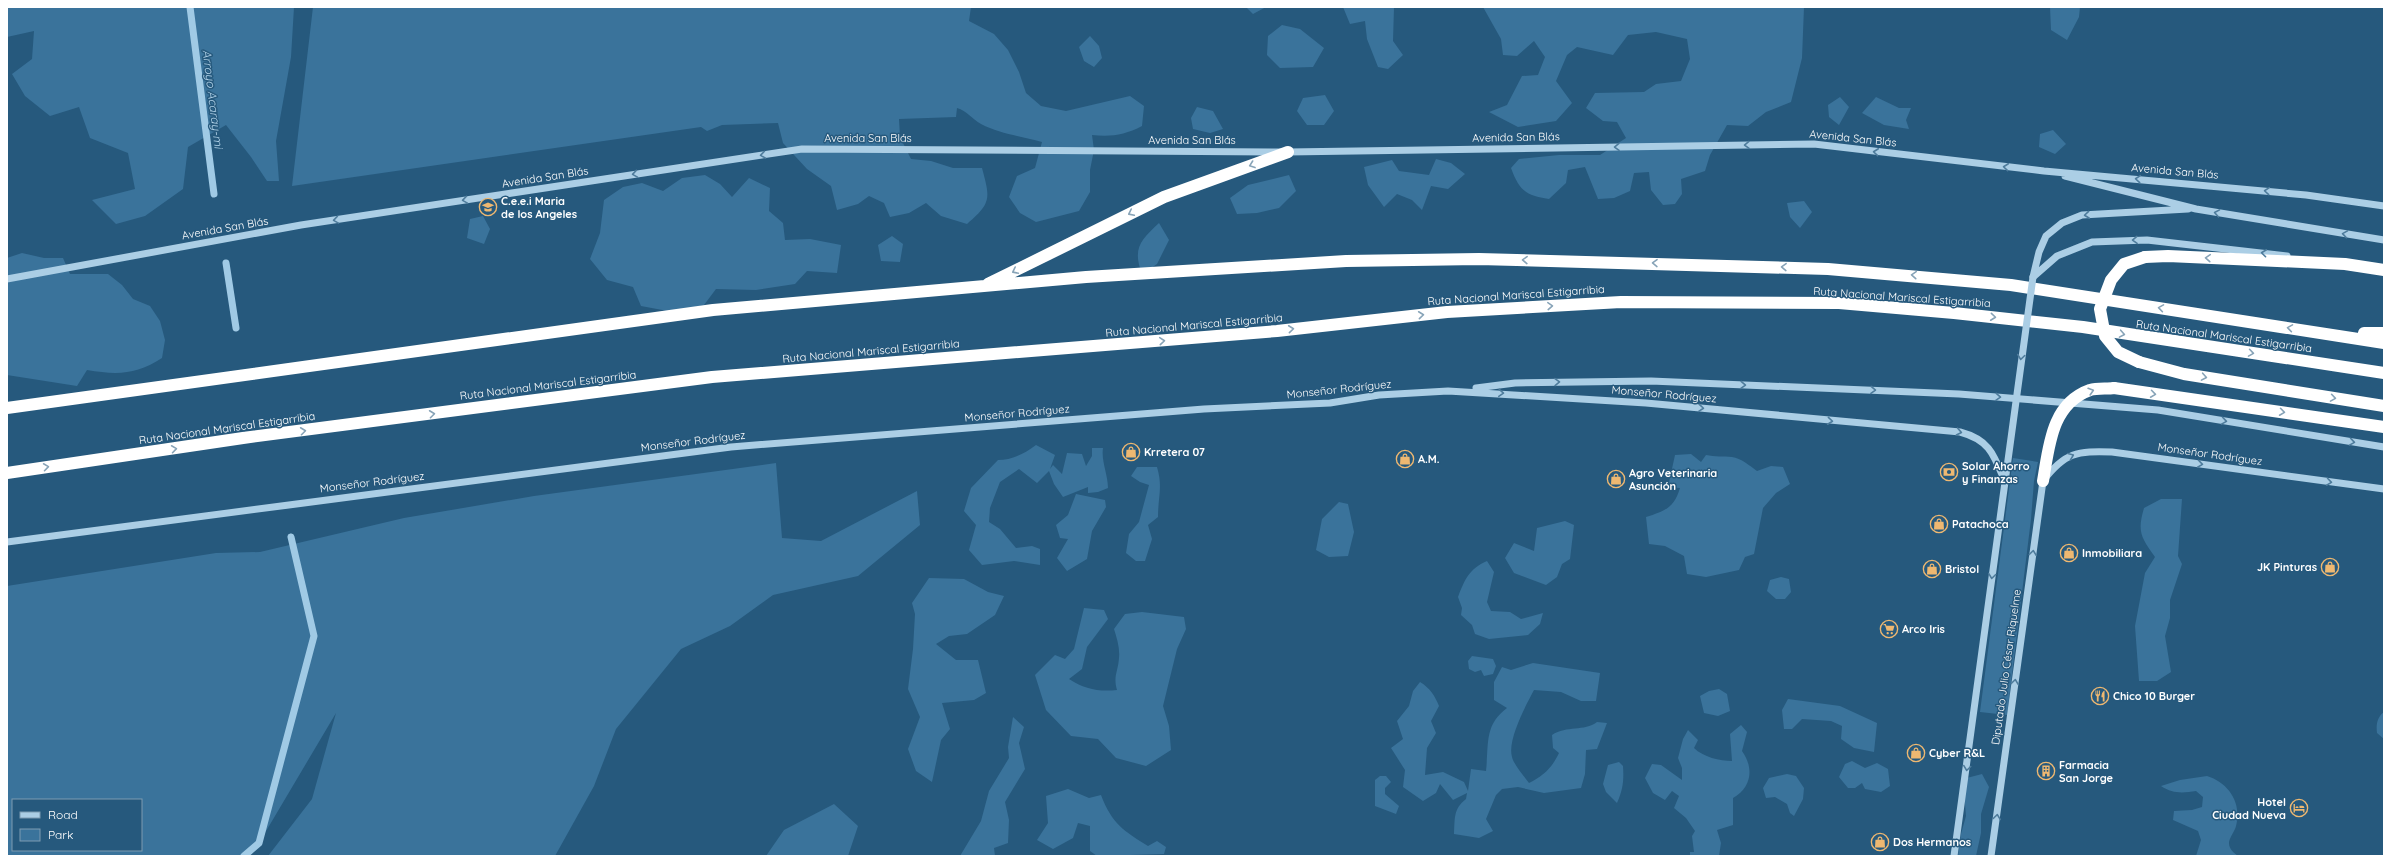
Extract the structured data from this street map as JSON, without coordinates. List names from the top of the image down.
{
  "streets": {
    "highway": ["Ruta Nacional Mariscal Estigarribia"],
    "street": ["Avenida San Blás", "Monseñor Rodríguez", "Diputado Julio César Riquelme"]
  },
  "crossings": [
    ["Monseñor Rodríguez", "Diputado Julio César Riquelme"]
  ],
  "one_way": ["Avenida San Blás"],
  "water": ["Arroyo Acaray-mi"],
  "places": {
    "school or university": ["C.e.e.i Maria de los Angeles"],
    "shop": [
      "Krretera 07",
      "A.M.",
      "Agro Veterinaria Asunción",
      "Patachoca",
      "Inmobiliara",
      "JK Pinturas",
      "Bristol",
      "Cyber R&L",
      "Dos Hermanos"
    ],
    "bank": ["Solar Ahorro y Finanzas"],
    "supermarket": ["Arco Iris"],
    "restaurant": ["Chico 10 Burger"],
    "building": ["Farmacia San Jorge"],
    "hotel": ["Hotel Ciudad Nueva"]
  },
  "legend": ["Road", "Park"]
}
